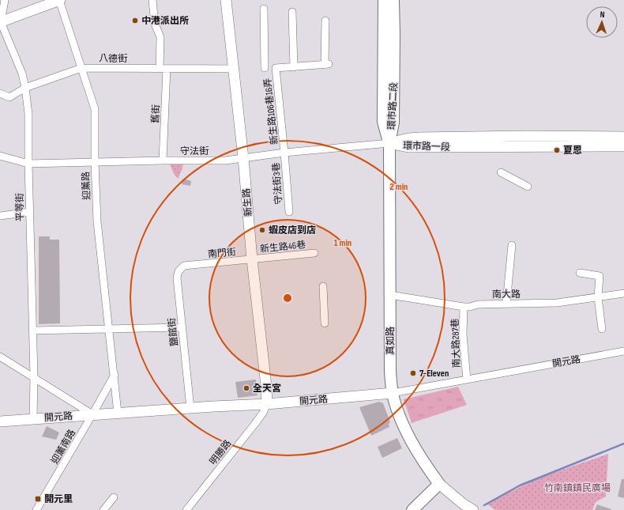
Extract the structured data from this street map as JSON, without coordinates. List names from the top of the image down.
{
  "streets": {
    "main road": [
      "環市路二段",
      "環市路一段",
      "新生路",
      "真如路",
      "開元路"
    ],
    "street": [
      "八德街",
      "新生路106巷16弄",
      "舊街",
      "守法街",
      "守法街3巷",
      "迎薰路",
      "平等街",
      "新生路46巷",
      "南門街",
      "南大路",
      "鹽館街",
      "南大路287巷",
      "迎薰南路",
      "明勝路"
    ]
  },
  "crossings": [
    ["八德街", "舊街"],
    ["八德街", "迎薰路"],
    ["八德街", "新生路"],
    ["八德街", "平等街"],
    ["環市路二段", "環市路一段"],
    ["環市路二段", "守法街"],
    ["環市路二段", "真如路"],
    ["新生路106巷16弄", "守法街"],
    ["新生路106巷16弄", "守法街3巷"],
    ["舊街", "守法街"],
    ["環市路一段", "守法街"],
    ["環市路一段", "真如路"],
    ["守法街", "守法街3巷"],
    ["守法街", "迎薰路"],
    ["守法街", "新生路"],
    ["守法街", "平等街"],
    ["守法街", "真如路"],
    ["迎薰路", "開元路"],
    ["迎薰路", "迎薰南路"],
    ["新生路", "新生路46巷"],
    ["新生路", "南門街"],
    ["新生路", "開元路"],
    ["新生路", "明勝路"],
    ["平等街", "開元路"],
    ["新生路46巷", "南門街"],
    ["南門街", "鹽館街"],
    ["南大路", "真如路"],
    ["南大路", "南大路287巷"],
    ["鹽館街", "開元路"],
    ["真如路", "開元路"],
    ["南大路287巷", "開元路"],
    ["開元路", "迎薰南路"],
    ["開元路", "明勝路"]
  ],
  "parks": ["竹南鎮鎮民廣場"],
  "places": {
    "other": [
      "中港派出所",
      "夏恩",
      "蝦皮店到店",
      "7-Eleven",
      "全天宮"
    ],
    "transit": ["開元里"]
  },
  "north": "top",
  "rings": ["2 min", "1 min"]
}
